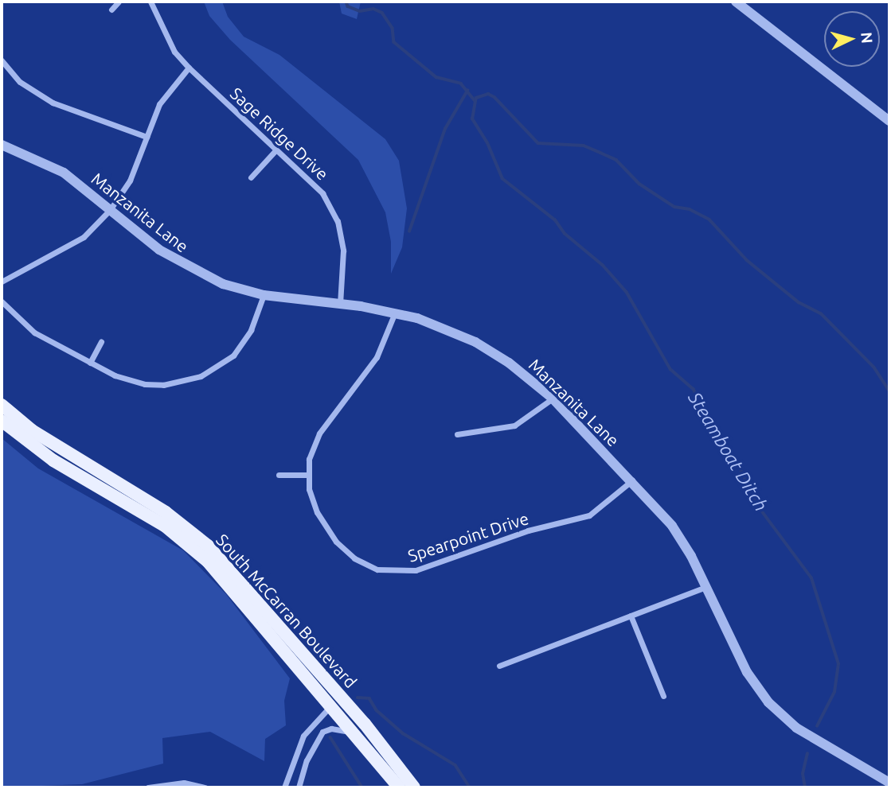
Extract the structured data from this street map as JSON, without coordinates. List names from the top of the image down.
{
  "streets": {
    "main road": ["South McCarran Boulevard"],
    "street": ["Sage Ridge Drive", "Manzanita Lane", "Spearpoint Drive"]
  },
  "crossings": [
    ["Sage Ridge Drive", "Manzanita Lane"],
    ["Manzanita Lane", "Spearpoint Drive"]
  ],
  "water": ["Steamboat Ditch"],
  "north": "right"
}
